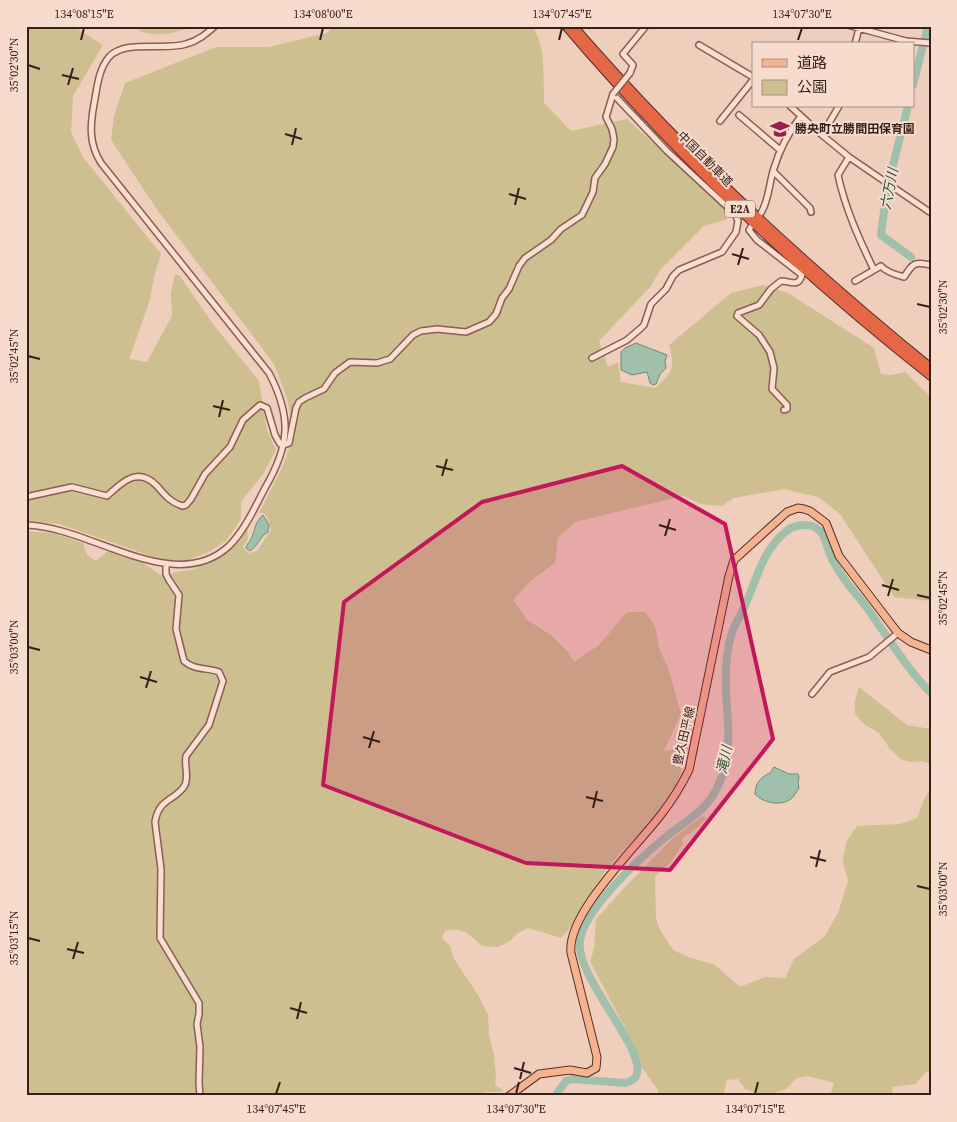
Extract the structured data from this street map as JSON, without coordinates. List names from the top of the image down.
{
  "streets": {
    "highway": ["中国自動車道", "E2A"],
    "main road": ["豊久田平線"]
  },
  "water": ["六万川", "滝川"],
  "places": {
    "school or university": ["勝央町立勝間田保育園"]
  },
  "legend": ["道路", "公園"],
  "coordinates": [
    "134°08'15\"E",
    "134°08'00\"E",
    "134°07'45\"E",
    "134°07'30\"E",
    "35°02'30\"N",
    "35°02'45\"N",
    "35°03'00\"N",
    "35°03'15\"N",
    "134°07'15\"E"
  ]
}
